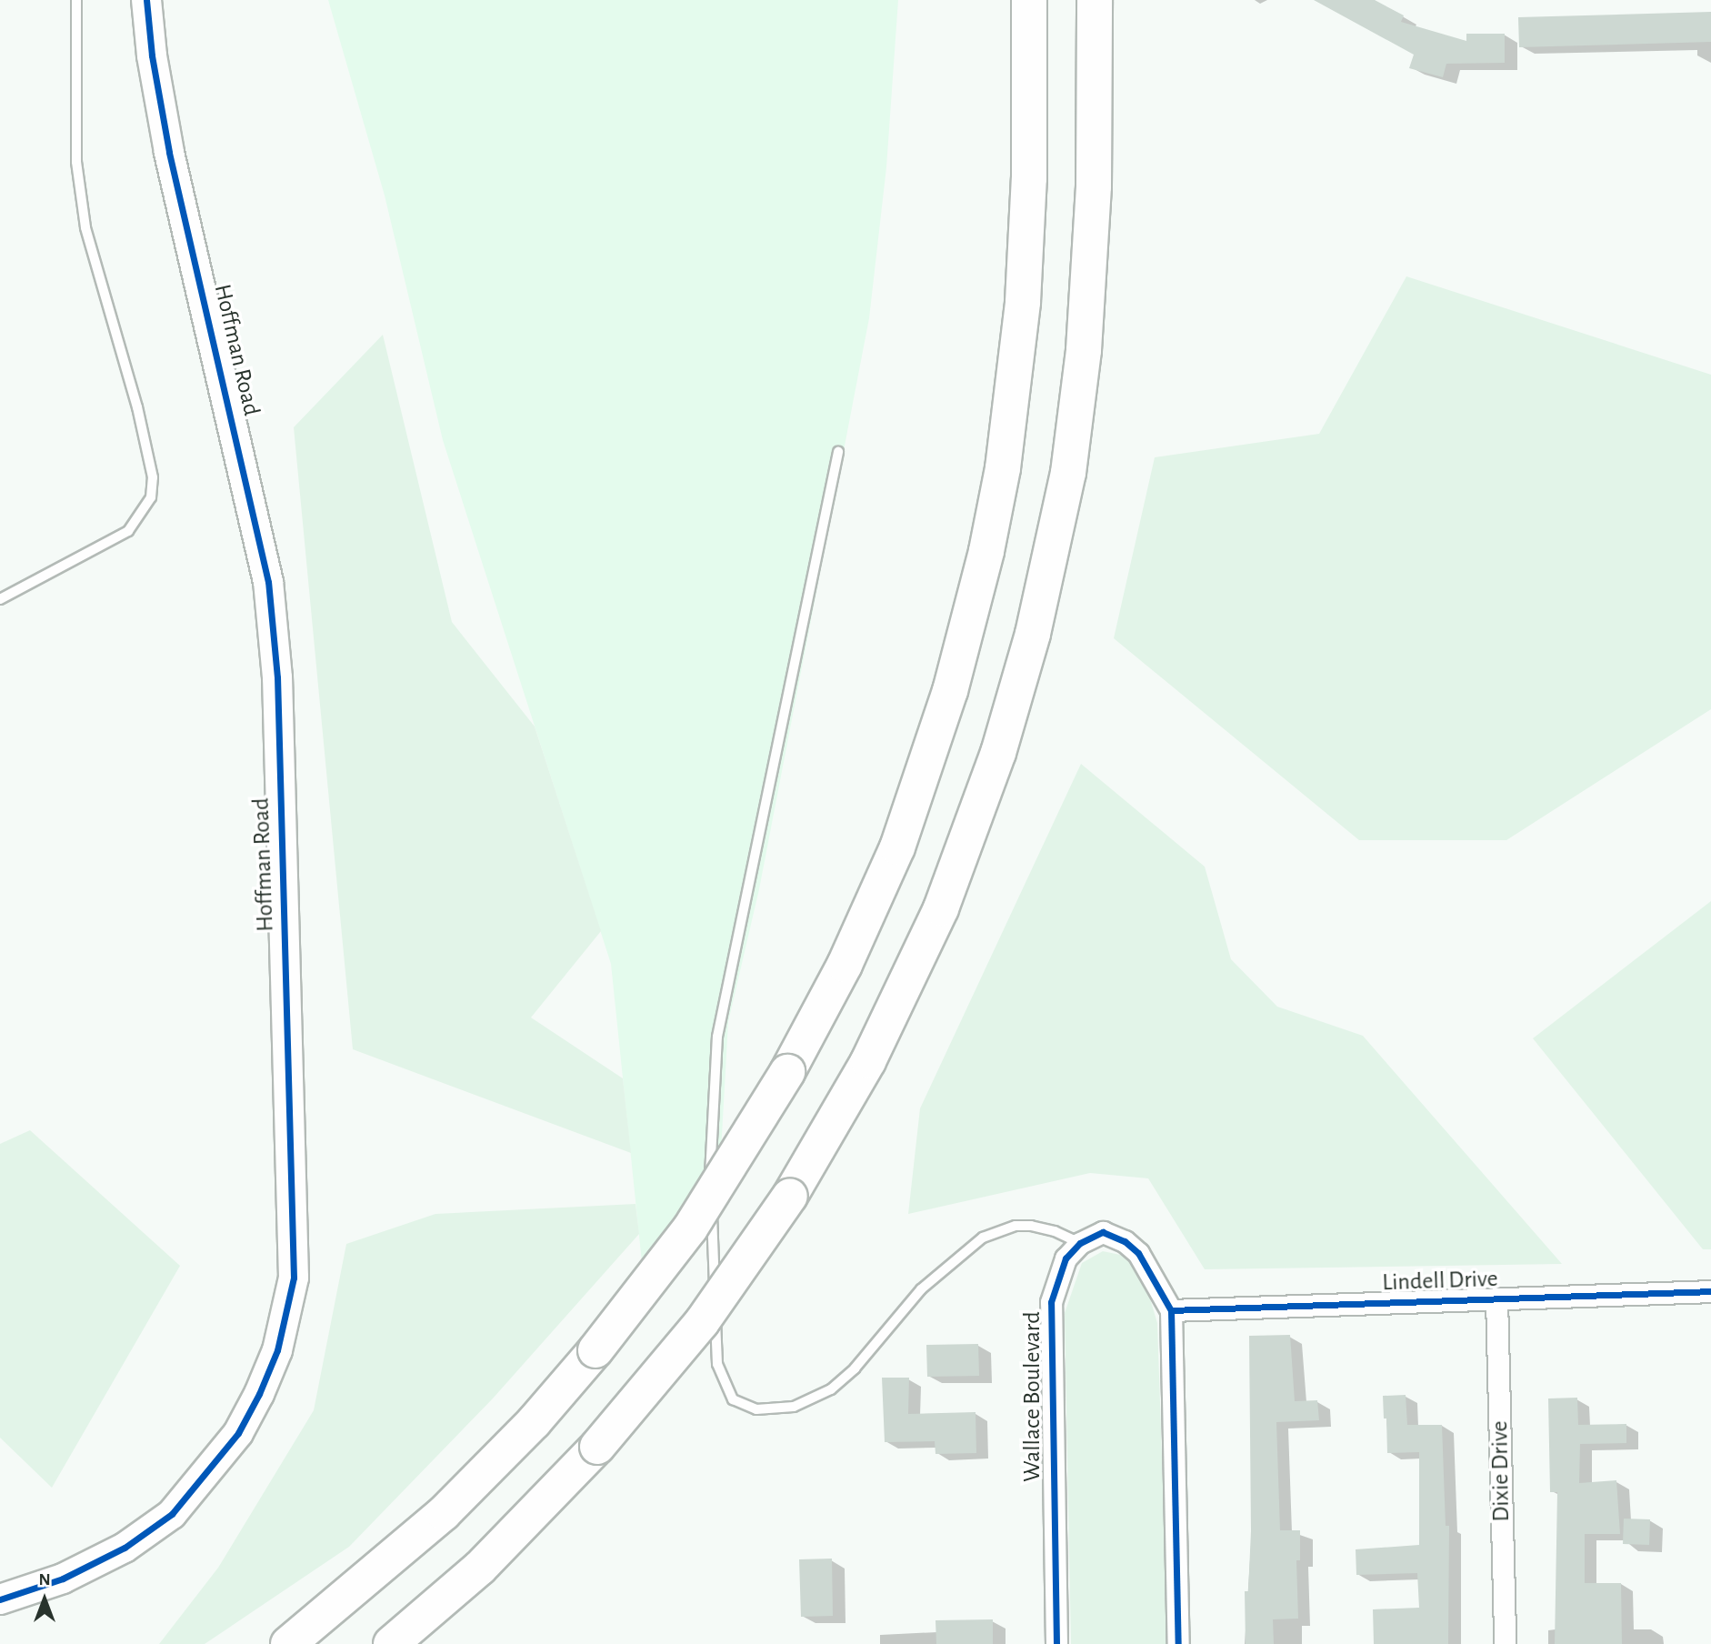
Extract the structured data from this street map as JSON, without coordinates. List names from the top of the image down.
{
  "streets": {
    "street": [
      "Hoffman Road",
      "Lindell Drive",
      "Wallace Boulevard",
      "Dixie Drive"
    ]
  },
  "crossings": [
    ["Lindell Drive", "Dixie Drive"]
  ],
  "north": "top"
}
